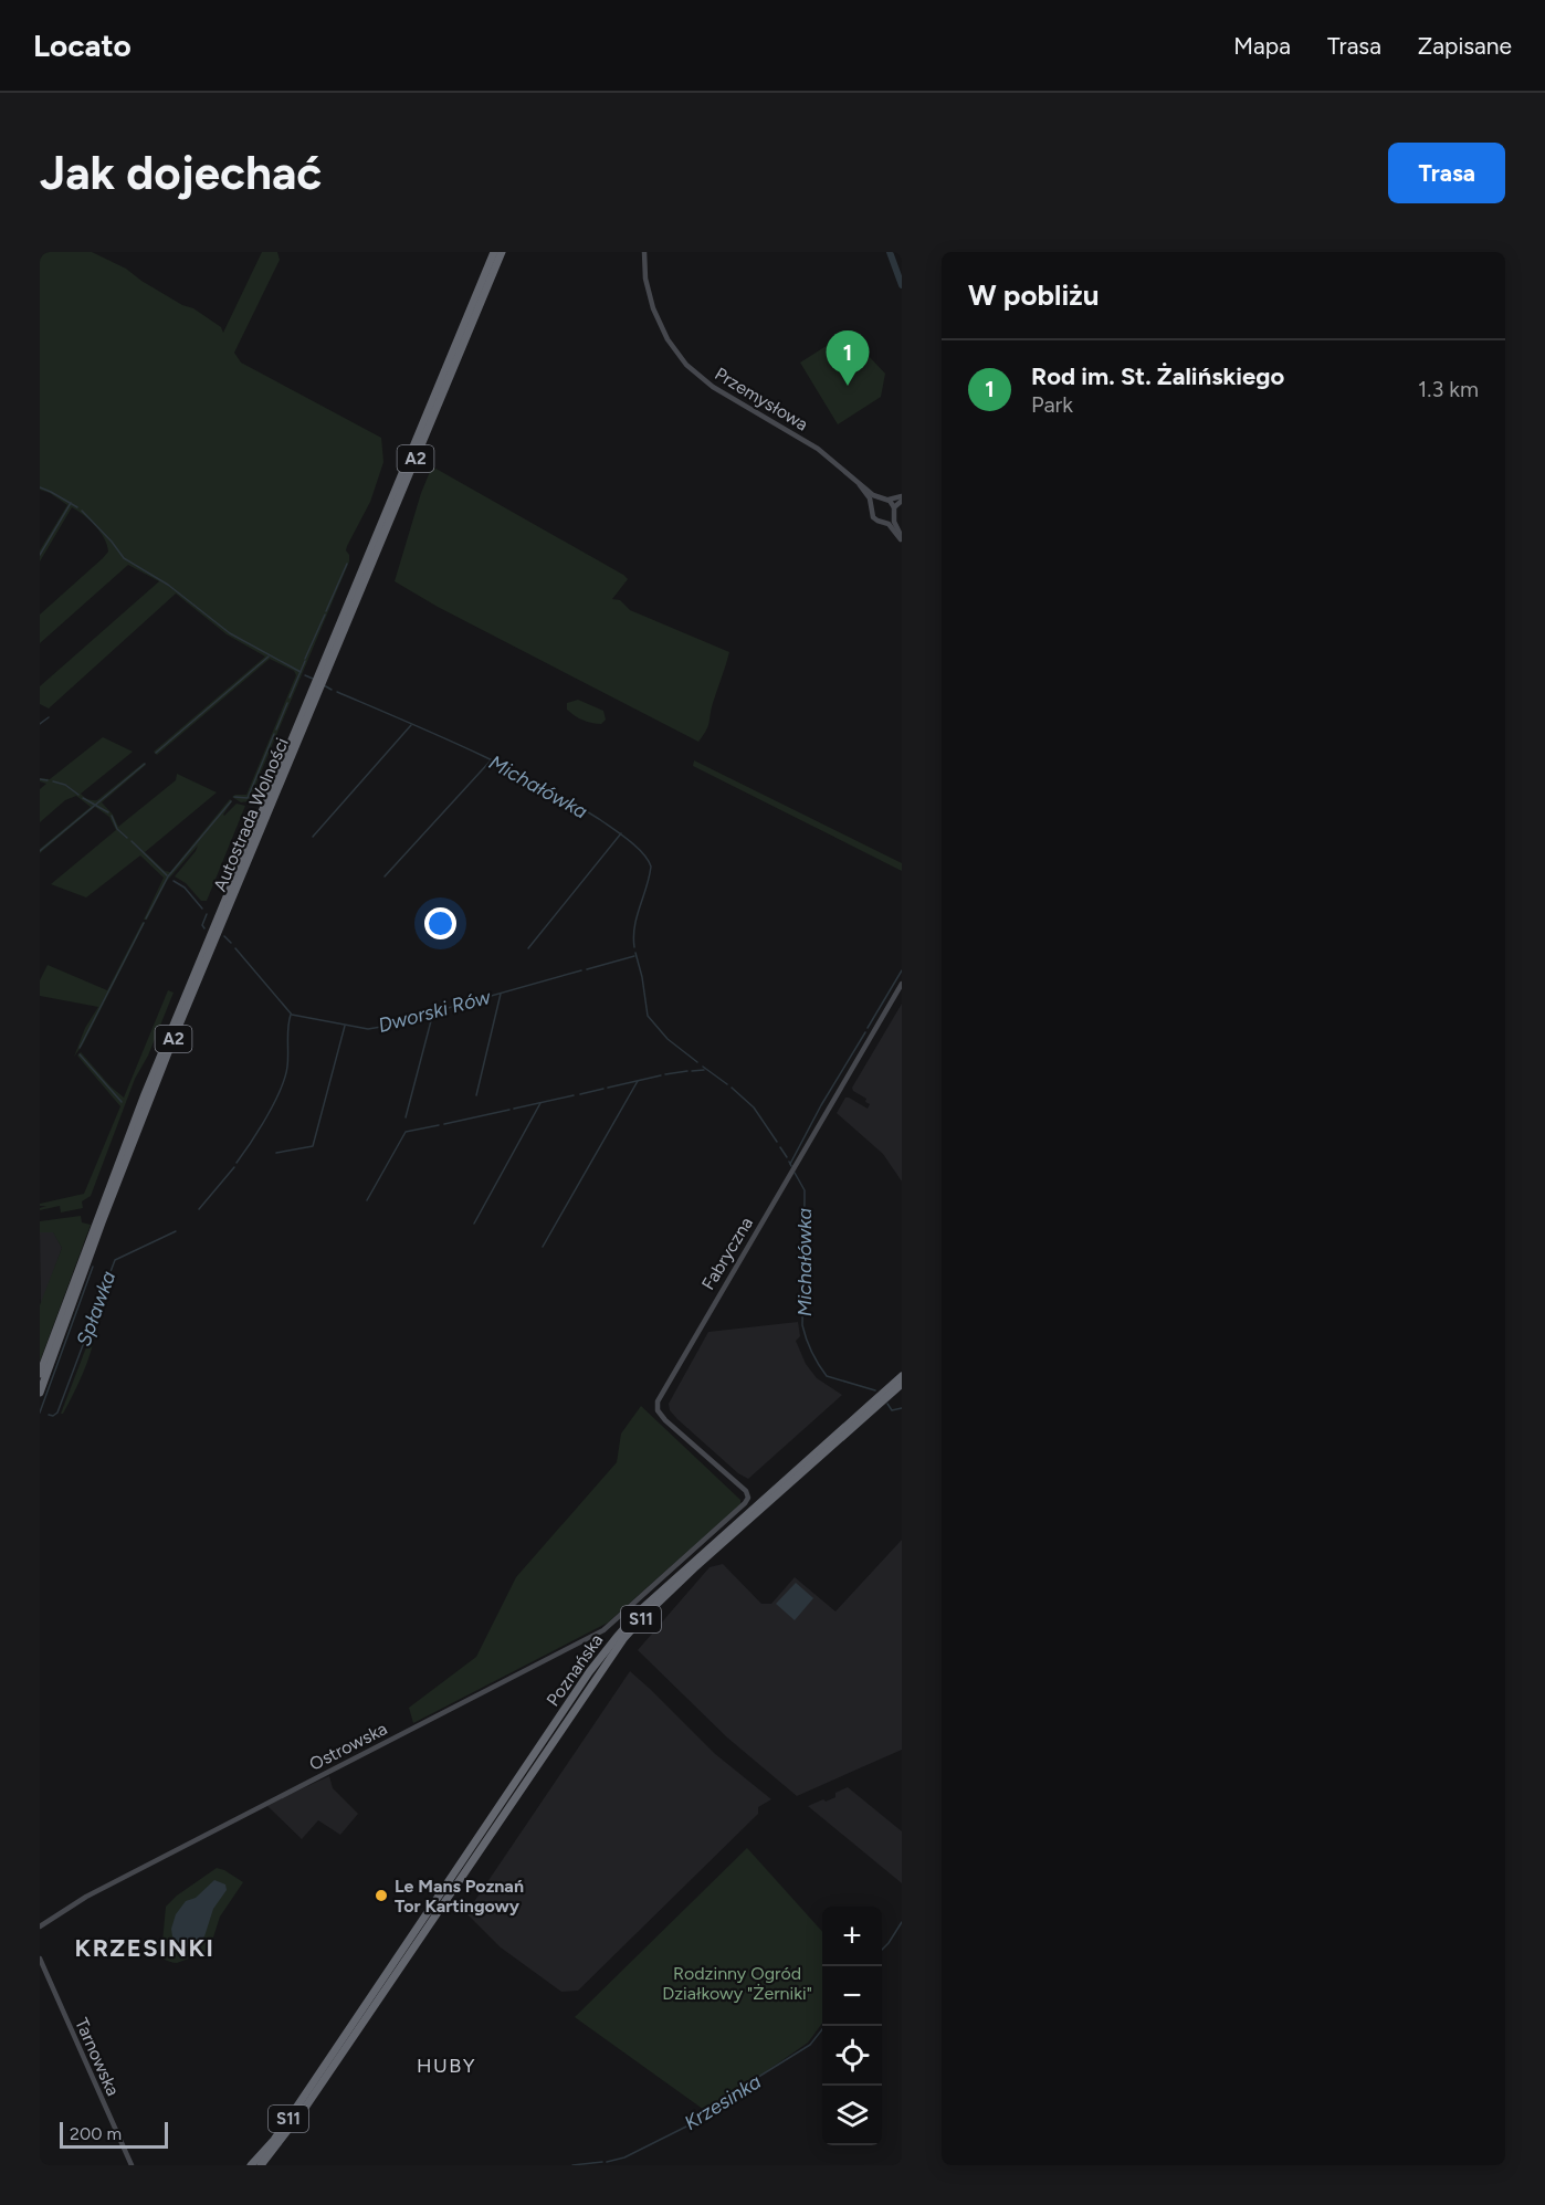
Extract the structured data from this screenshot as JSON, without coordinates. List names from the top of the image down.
{
  "streets": {
    "highway": [
      "A2",
      "Autostrada Wolności",
      "S11",
      "Poznańska"
    ],
    "street": [
      "Przemysłowa",
      "Fabryczna",
      "Ostrowska",
      "Tarnowska"
    ]
  },
  "crossings": [
    ["Fabryczna", "Ostrowska"],
    ["S11", "Poznańska"]
  ],
  "districts": ["KRZESINKI", "HUBY"],
  "water": [
    "Michałówka",
    "Dworski Rów",
    "Spławka",
    "Krzesinka"
  ],
  "parks": ["Rodzinny Ogród Działkowy \"Żerniki\""],
  "places": ["Le Mans Poznań Tor Kartingowy"],
  "scale_bar": "200 m",
  "page": {
    "header": "Locato",
    "nav": ["Mapa", "Trasa", "Zapisane"],
    "buttons": "Trasa",
    "title": "Jak dojechać",
    "heading": "W pobliżu",
    "pins": "1",
    "list": [
      {
        "mark": "1",
        "name": "Rod im. St. Żalińskiego",
        "note": "Park",
        "value": "1.3 km"
      }
    ],
    "map_buttons": ["+", "−"],
    "scale": "200 m"
  }
}
